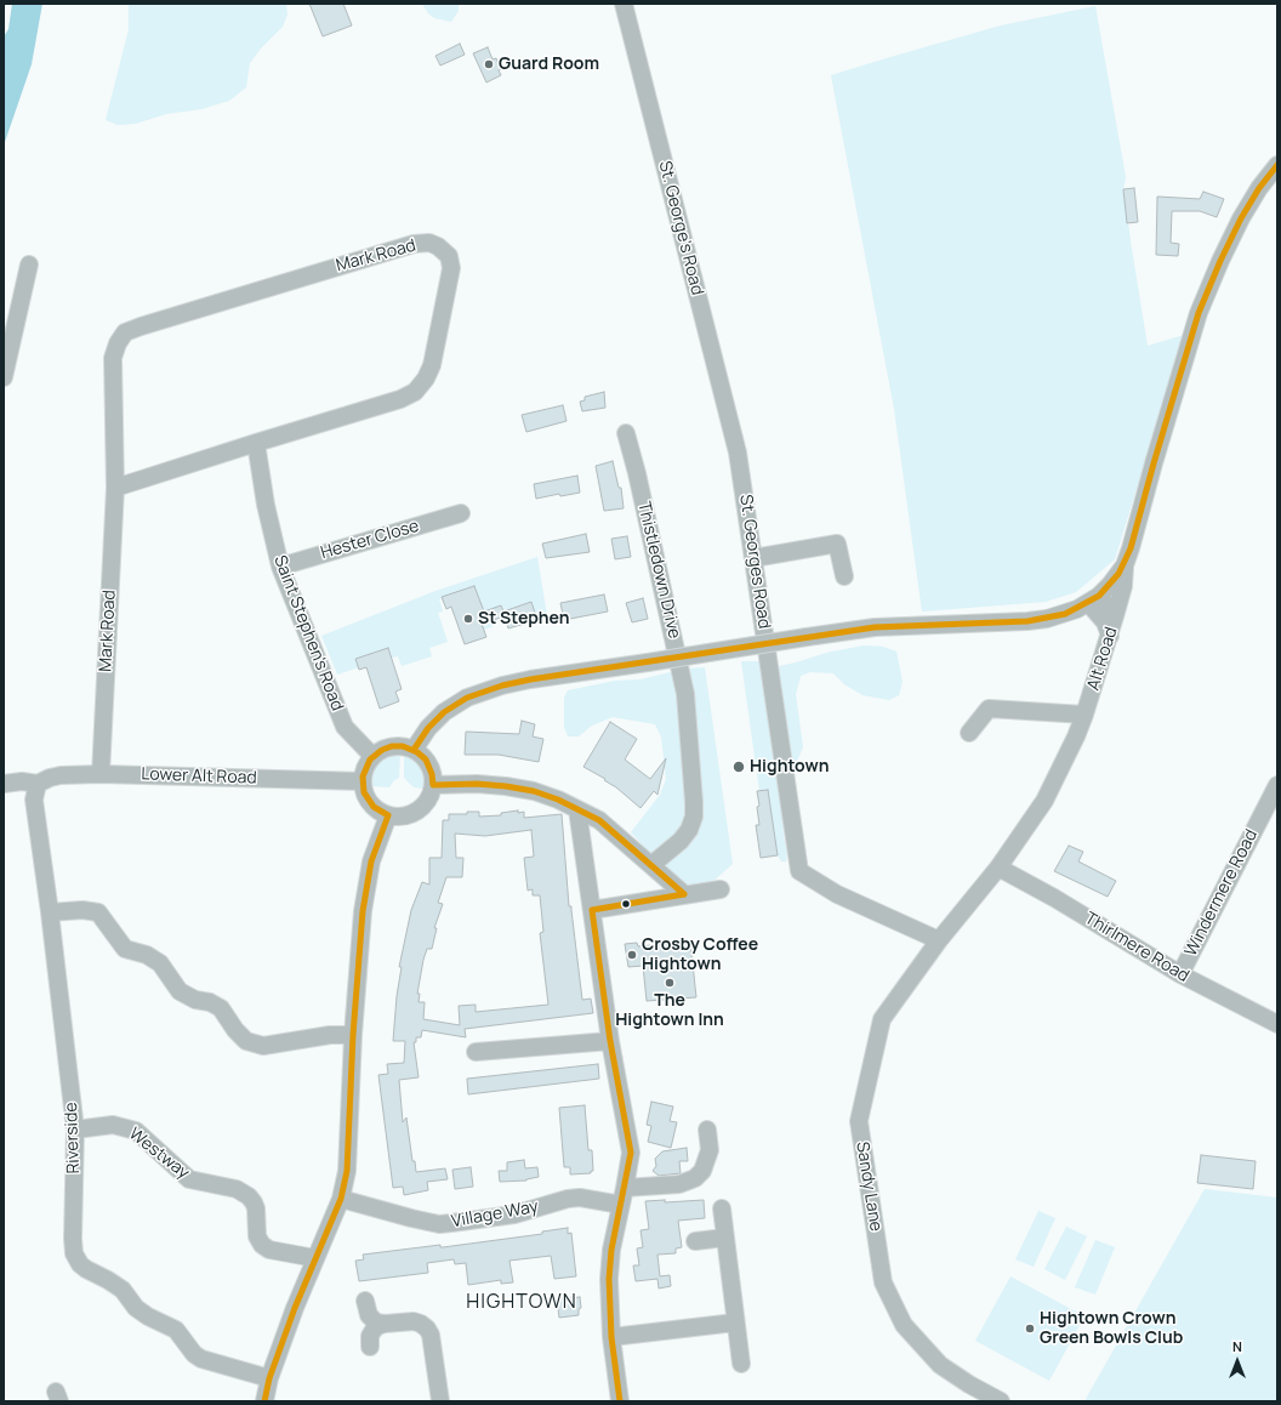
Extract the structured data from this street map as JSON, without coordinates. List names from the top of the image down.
{
  "streets": {
    "street": [
      "St. George's Road",
      "Mark Road",
      "Hester Close",
      "St. Georges Road",
      "Thistledown Drive",
      "Saint Stephen's Road",
      "Alt Road",
      "Lower Alt Road",
      "Windermere Road",
      "Thirlmere Road",
      "Riverside",
      "Westway",
      "Sandy Lane",
      "Village Way"
    ]
  },
  "crossings": [
    ["St. George's Road", "St. Georges Road"],
    ["Mark Road", "Saint Stephen's Road"],
    ["Mark Road", "Lower Alt Road"],
    ["Hester Close", "Saint Stephen's Road"],
    ["St. Georges Road", "Alt Road"],
    ["St. Georges Road", "Sandy Lane"],
    ["Saint Stephen's Road", "Lower Alt Road"],
    ["Alt Road", "Thirlmere Road"],
    ["Alt Road", "Sandy Lane"],
    ["Lower Alt Road", "Riverside"],
    ["Windermere Road", "Thirlmere Road"],
    ["Riverside", "Westway"]
  ],
  "districts": ["HIGHTOWN"],
  "places": [
    "Guard Room",
    "St Stephen",
    "Hightown",
    "Crosby Coffee Hightown",
    "The Hightown Inn",
    "Hightown Crown Green Bowls Club"
  ],
  "north": "top"
}
